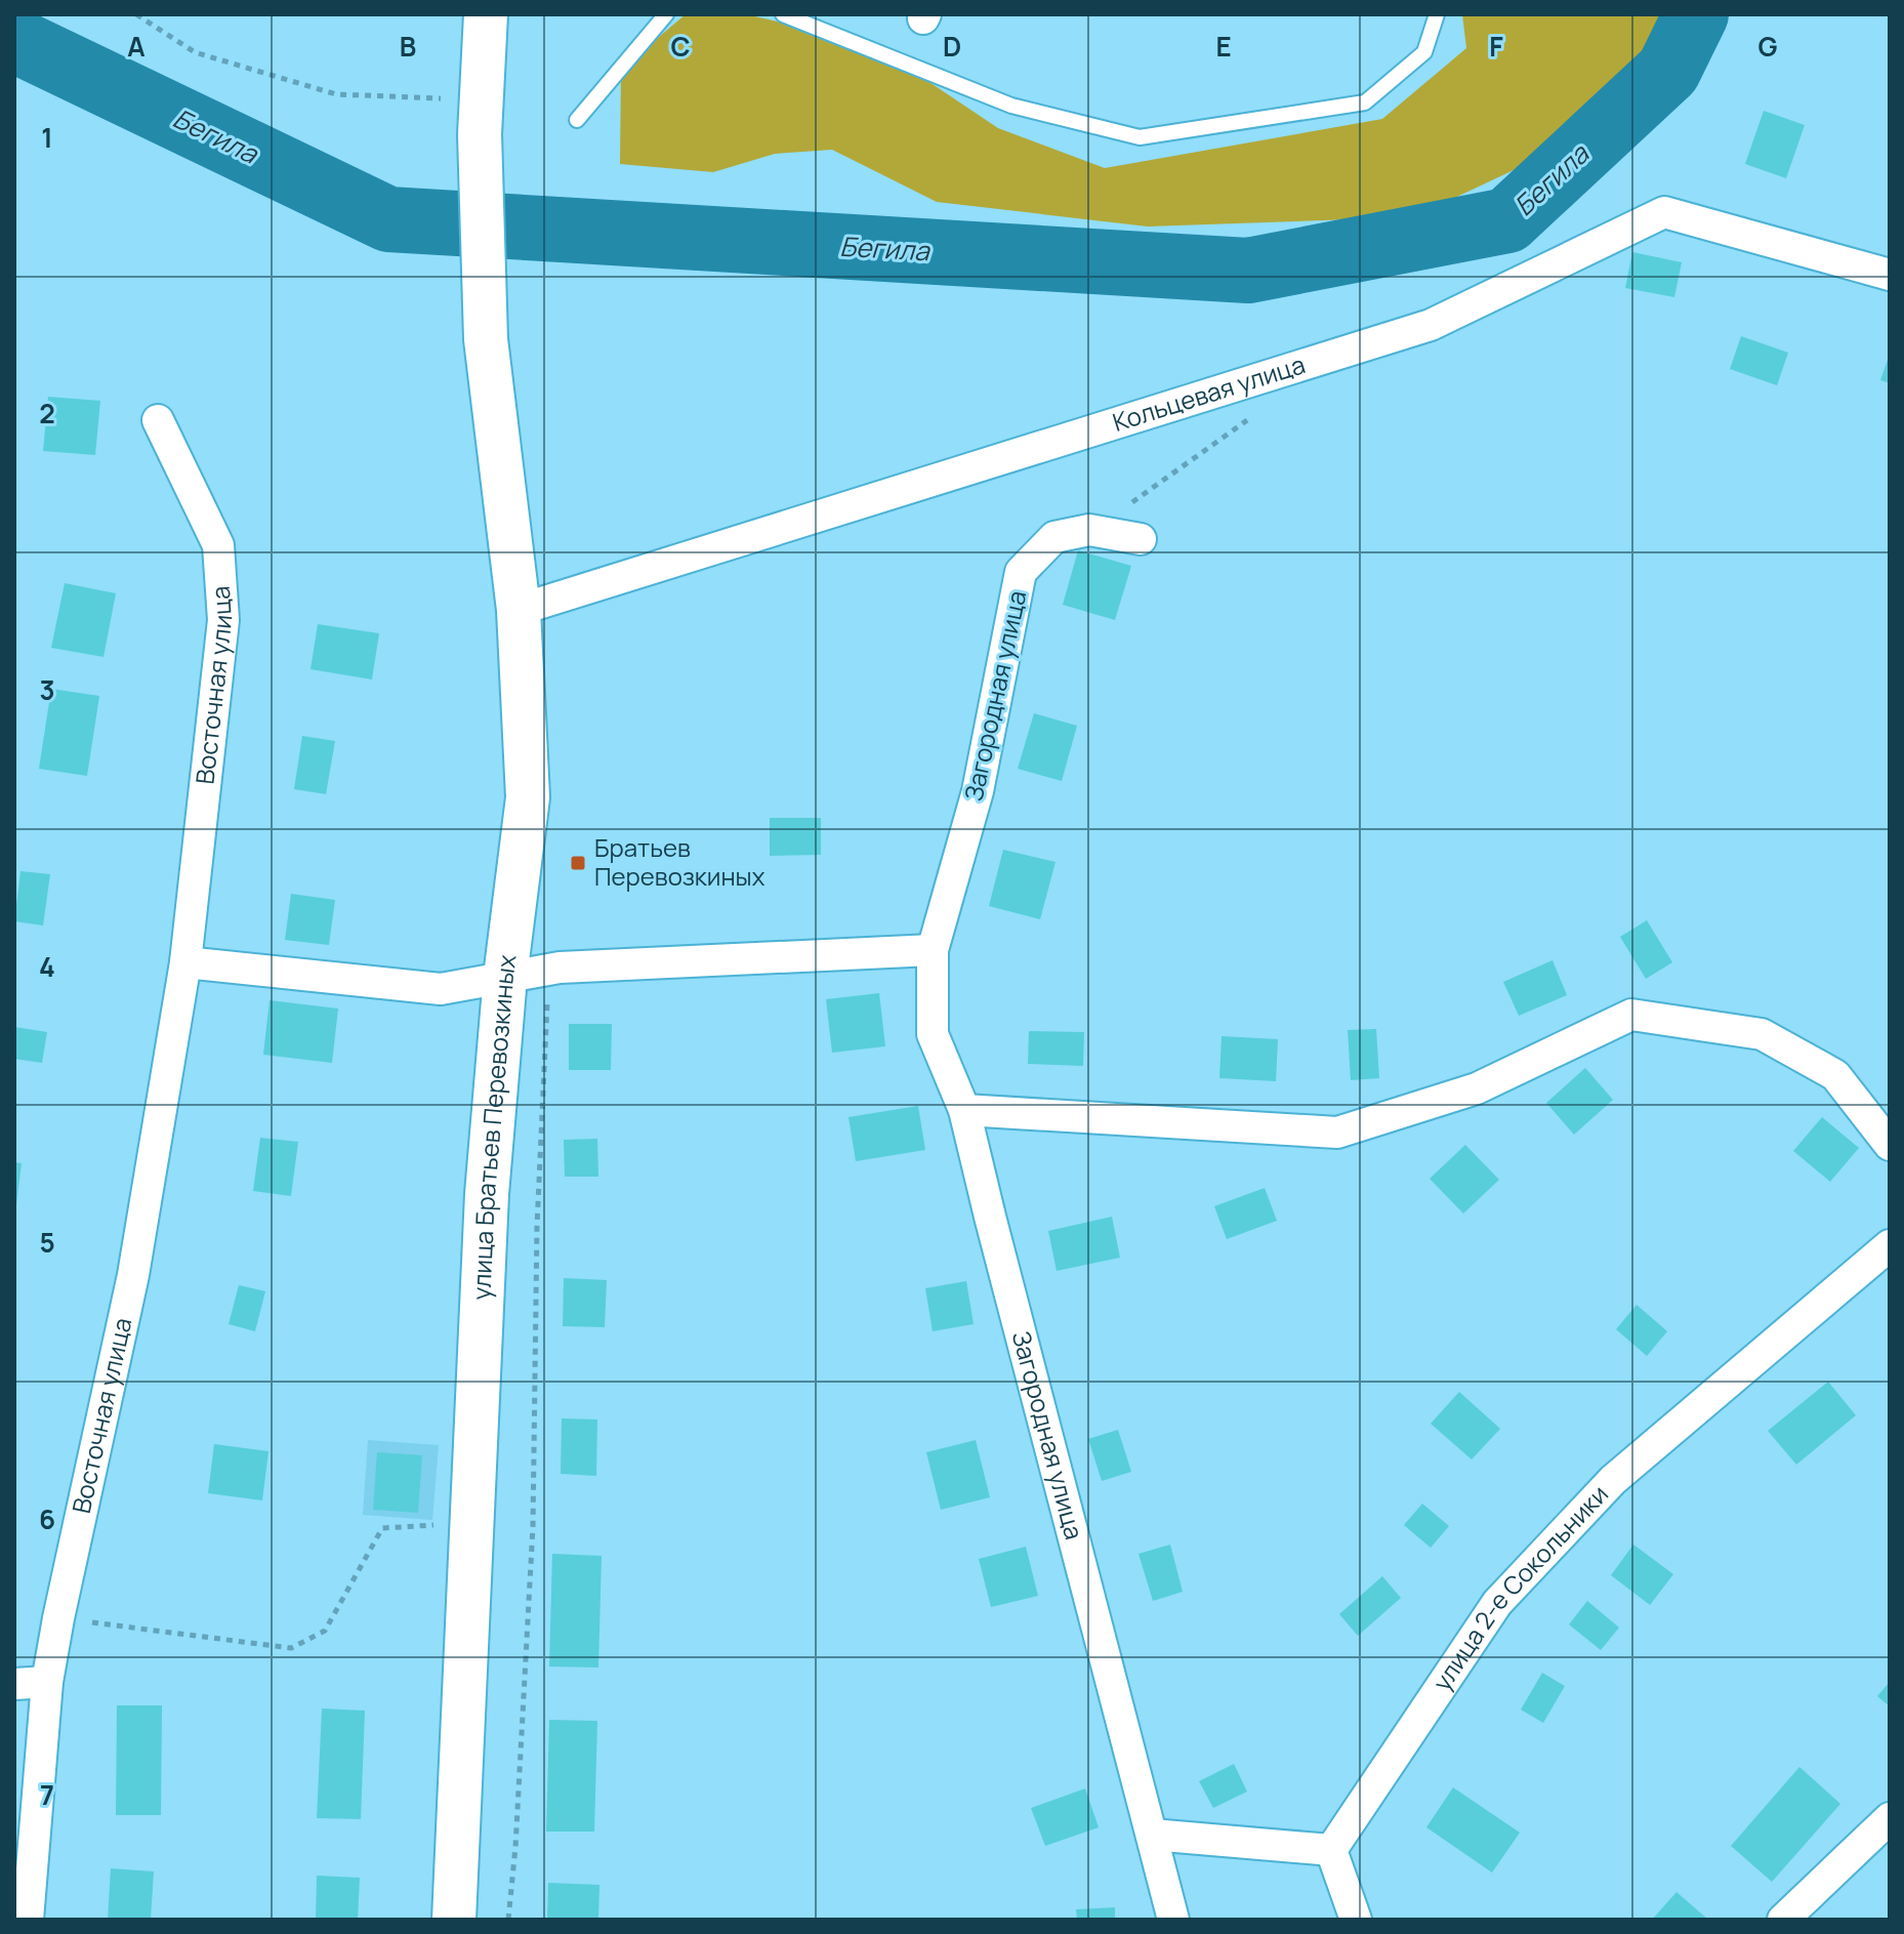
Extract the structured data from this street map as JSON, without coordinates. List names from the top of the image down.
{
  "streets": {
    "street": [
      "Кольцевая улица",
      "Восточная улица",
      "Загородная улица",
      "улица Братьев Перевозкиных",
      "улица 2-е Сокольники"
    ]
  },
  "crossings": [
    ["Кольцевая улица", "улица Братьев Перевозкиных"]
  ],
  "water": ["Бегила"],
  "places": {
    "transit": ["Братьев Перевозкиных"]
  },
  "grid": {
    "columns": [
      "A",
      "B",
      "C",
      "D",
      "E",
      "F",
      "G"
    ],
    "rows": [
      "1",
      "2",
      "3",
      "4",
      "5",
      "6",
      "7"
    ]
  }
}
